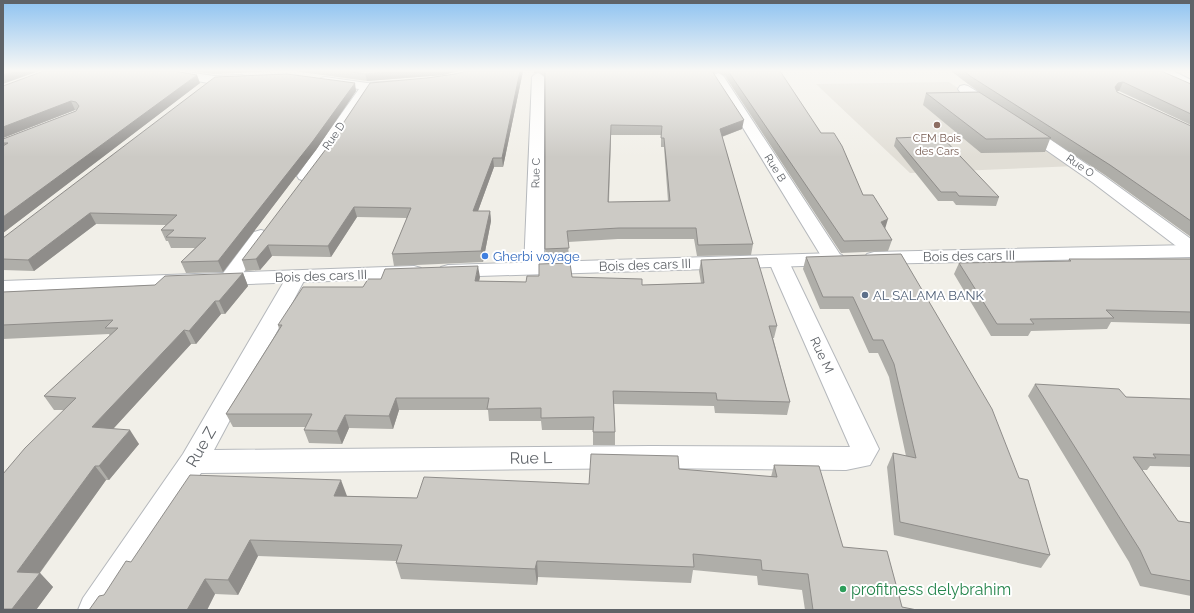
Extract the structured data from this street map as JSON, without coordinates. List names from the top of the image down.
{
  "streets": {
    "street": [
      "Rue D",
      "Rue O",
      "Rue B",
      "Rue C",
      "Bois des cars III",
      "Rue M",
      "Rue Z",
      "Rue L"
    ]
  },
  "crossings": [
    ["Rue O", "Bois des cars III"],
    ["Rue B", "Bois des cars III"],
    ["Rue C", "Bois des cars III"],
    ["Bois des cars III", "Rue M"],
    ["Bois des cars III", "Rue Z"],
    ["Rue M", "Rue L"],
    ["Rue Z", "Rue L"]
  ],
  "places": [
    "CEM Bois des Cars",
    "Gherbi voyage",
    "AL SALAMA BANK",
    "profitness delybrahim"
  ]
}
